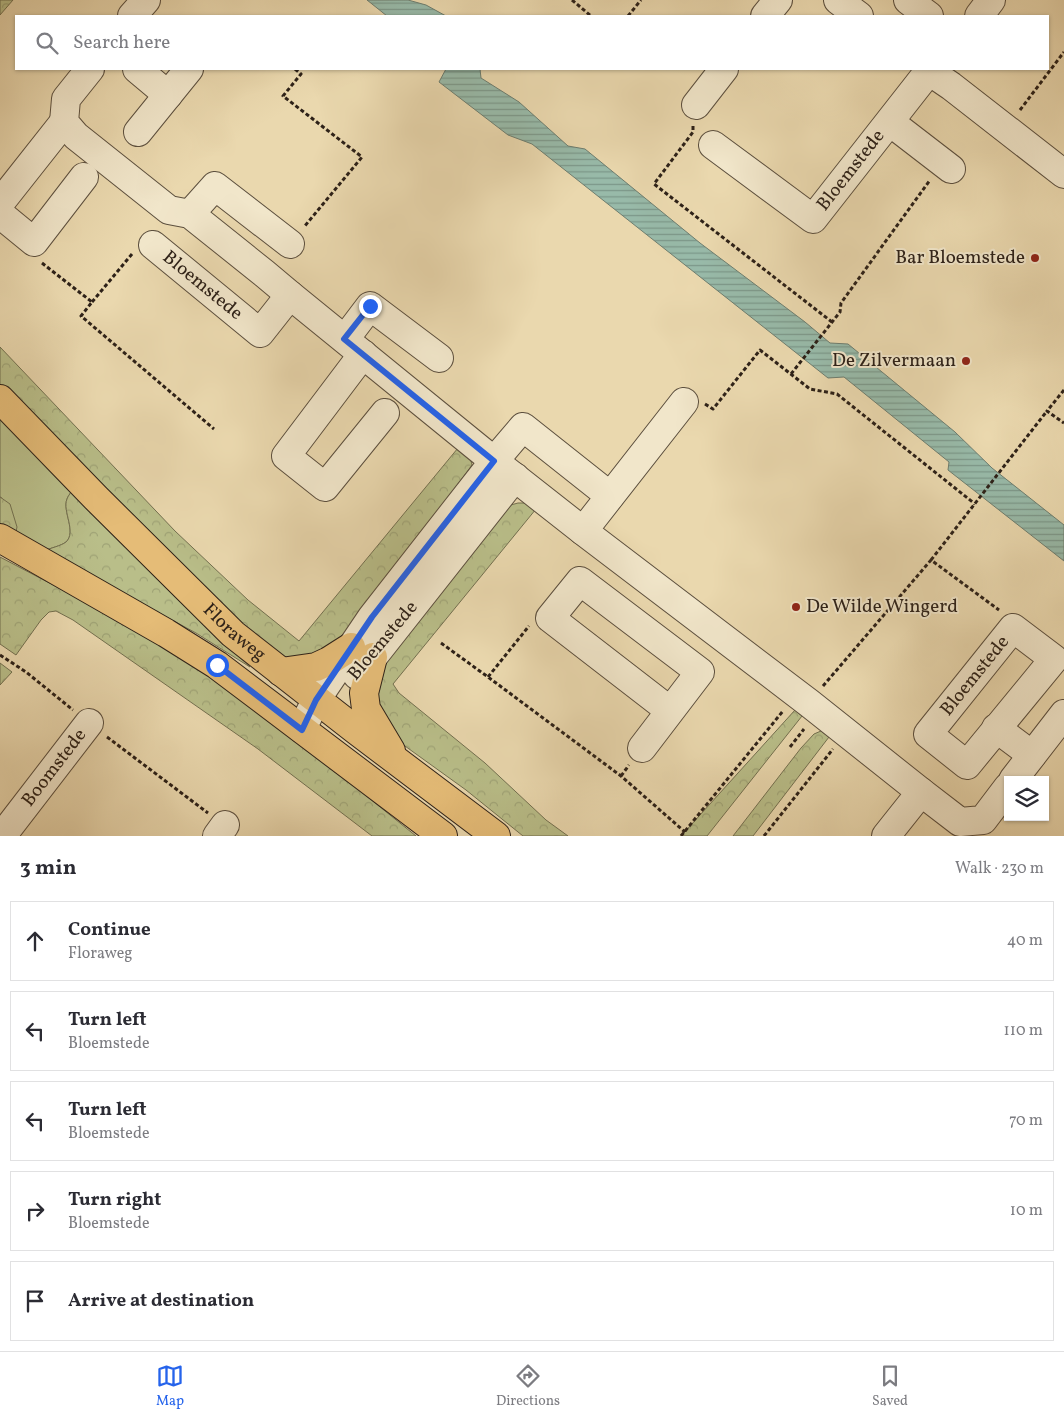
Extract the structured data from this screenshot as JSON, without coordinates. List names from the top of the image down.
{
  "streets": {
    "main road": ["Floraweg"],
    "street": ["Bloemstede", "Boomstede"]
  },
  "crossings": [
    ["Bloemstede", "Floraweg"]
  ],
  "places": ["Bar Bloemstede", "De Zilvermaan", "De Wilde Wingerd"],
  "page": {
    "search": "Search here",
    "heading": ["3 min", "Walk · 230 m"],
    "list": [
      ["Continue", "Floraweg", "40 m"],
      ["Turn left", "Bloemstede", "110 m"],
      ["Turn left", "Bloemstede", "70 m"],
      ["Turn right", "Bloemstede", "10 m"],
      "Arrive at destination"
    ],
    "nav": ["Map", "Directions", "Saved"]
  }
}
